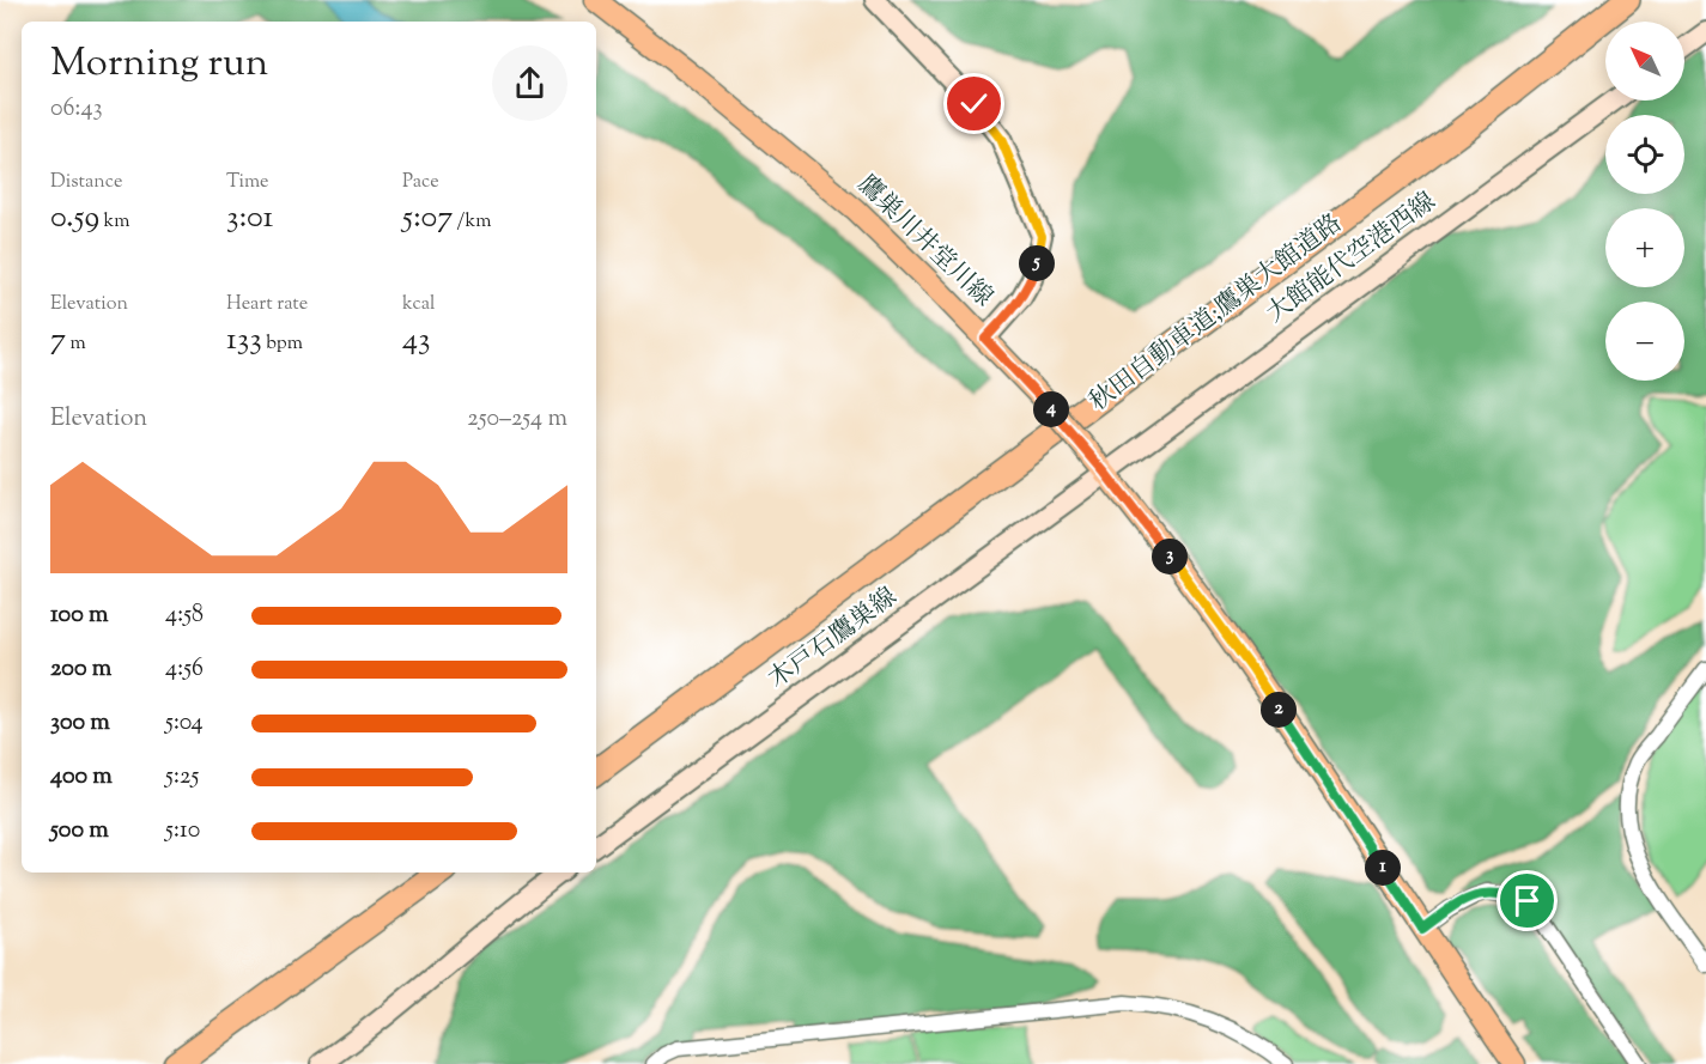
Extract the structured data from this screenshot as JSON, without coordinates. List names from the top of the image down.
{
  "streets": {
    "highway": ["秋田自動車道;鷹巣大館道路"],
    "main road": ["鷹巣川井堂川線", "大館能代空港西線", "木戸石鷹巣線"]
  },
  "crossings": [
    ["鷹巣川井堂川線", "大館能代空港西線"],
    ["鷹巣川井堂川線", "木戸石鷹巣線"],
    ["大館能代空港西線", "木戸石鷹巣線"]
  ],
  "north": "top left",
  "page": {
    "map_buttons": ["+", "−"],
    "heading": ["Morning run", "06:43"],
    "stats": [
      ["Distance", "0.59 km"],
      ["Time", "3:01"],
      ["Pace", "5:07 /km"],
      ["Elevation", "7 m"],
      ["Heart rate", "133 bpm"],
      ["kcal", "43"]
    ],
    "pins": [
      "5",
      "4",
      "3",
      "2",
      "1"
    ],
    "chart": ["Elevation", "250–254 m"],
    "list": [
      {
        "name": "100 m",
        "note": "4:58"
      },
      {
        "name": "200 m",
        "note": "4:56"
      },
      {
        "name": "300 m",
        "note": "5:04"
      },
      {
        "name": "400 m",
        "note": "5:25"
      },
      {
        "name": "500 m",
        "note": "5:10"
      }
    ]
  }
}
